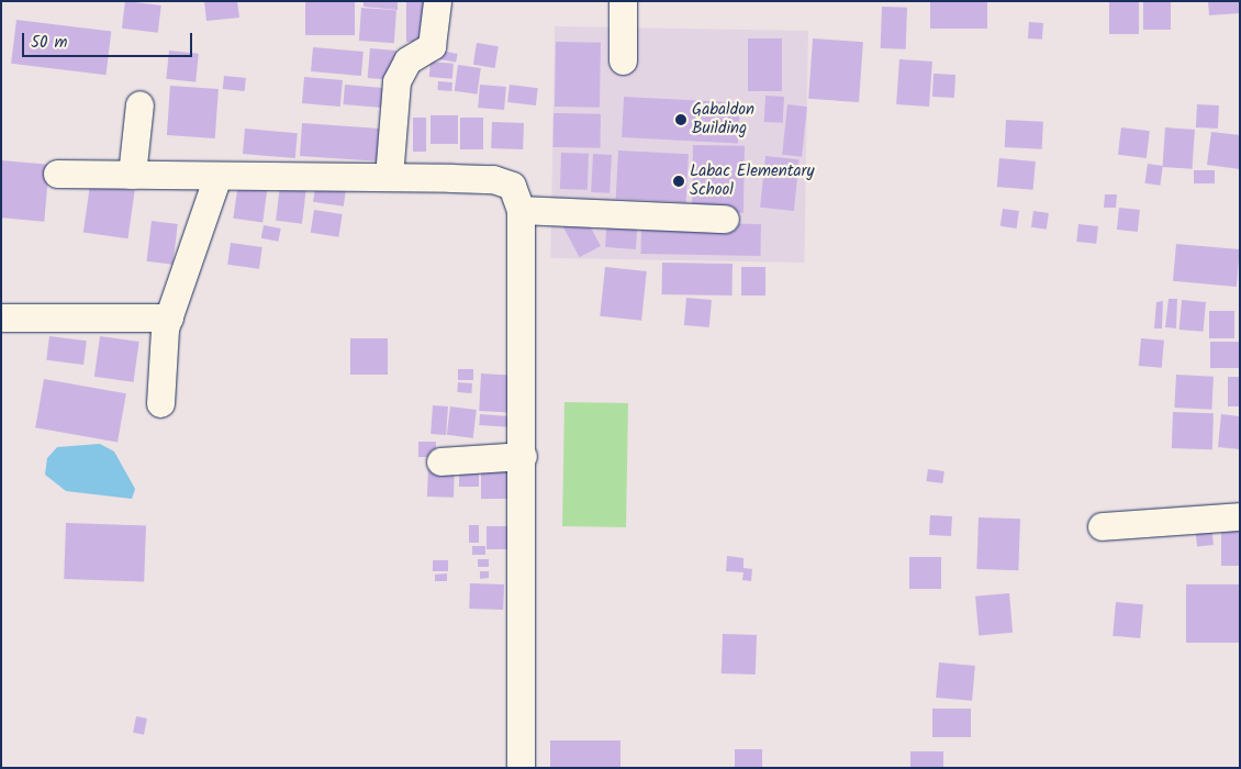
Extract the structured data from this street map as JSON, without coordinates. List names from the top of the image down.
{
  "places": ["Gabaldon Building", "Labac Elementary School"],
  "scale_bar": "50 m"
}
